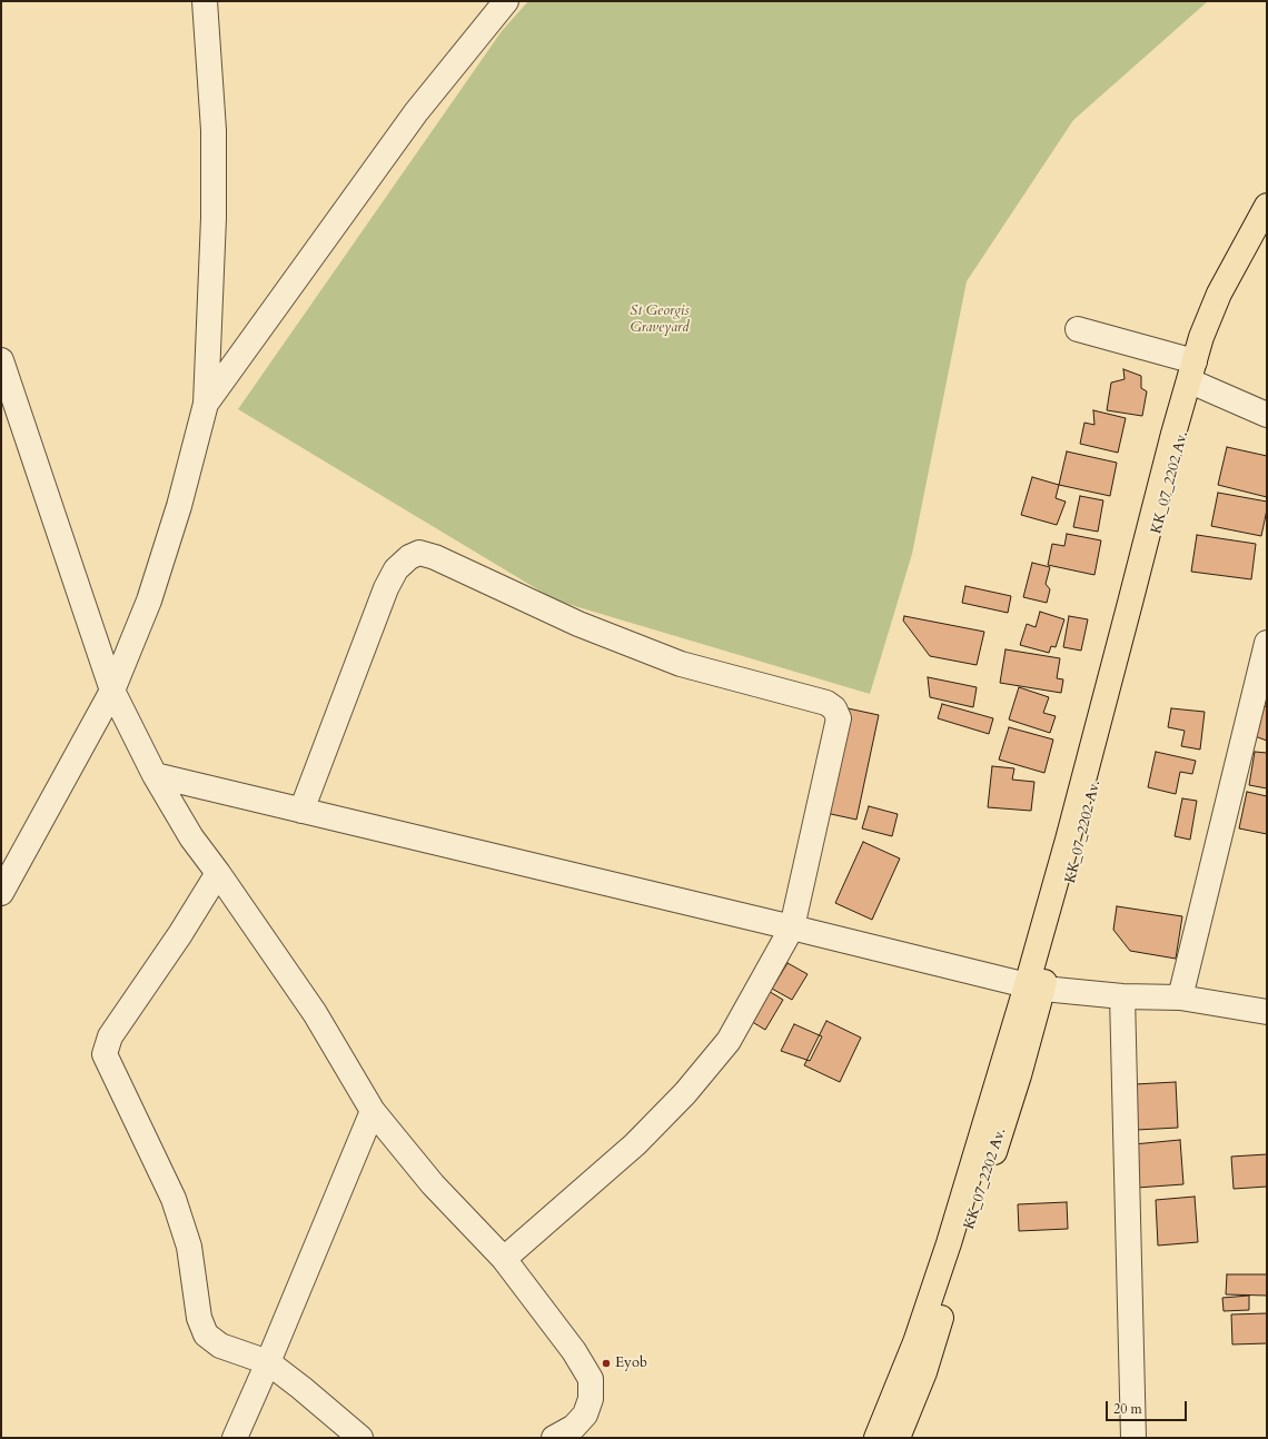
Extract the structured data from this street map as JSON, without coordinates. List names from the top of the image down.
{
  "streets": {
    "main road": ["KK_07_2202 Av."]
  },
  "parks": ["St Georgis Graveyard"],
  "places": ["Eyob"],
  "scale_bar": "20 m"
}
